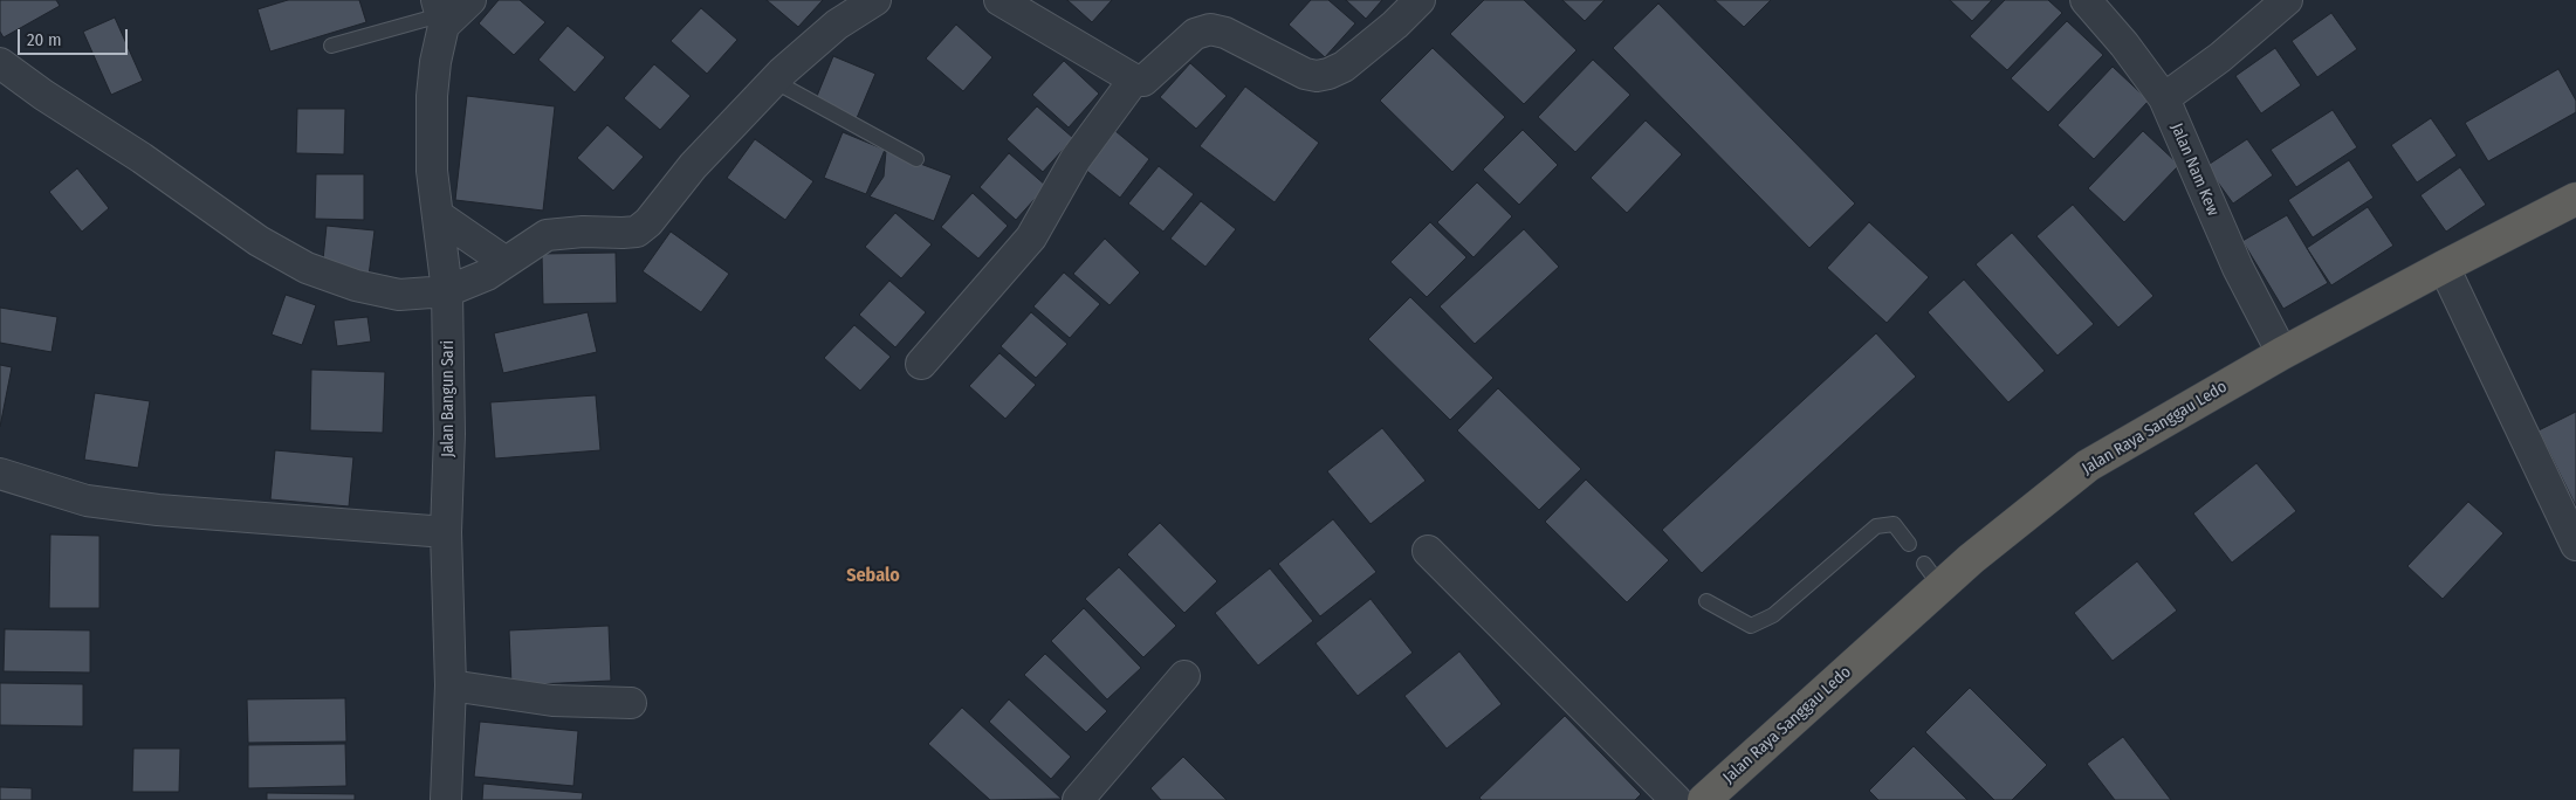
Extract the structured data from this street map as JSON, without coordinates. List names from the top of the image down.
{
  "streets": {
    "highway": ["Jalan Raya Sanggau Ledo"],
    "street": ["Jalan Nam Kew", "Jalan Bangun Sari"]
  },
  "crossings": [
    ["Jalan Nam Kew", "Jalan Raya Sanggau Ledo"]
  ],
  "districts": ["Sebalo"],
  "scale_bar": "20 m"
}
